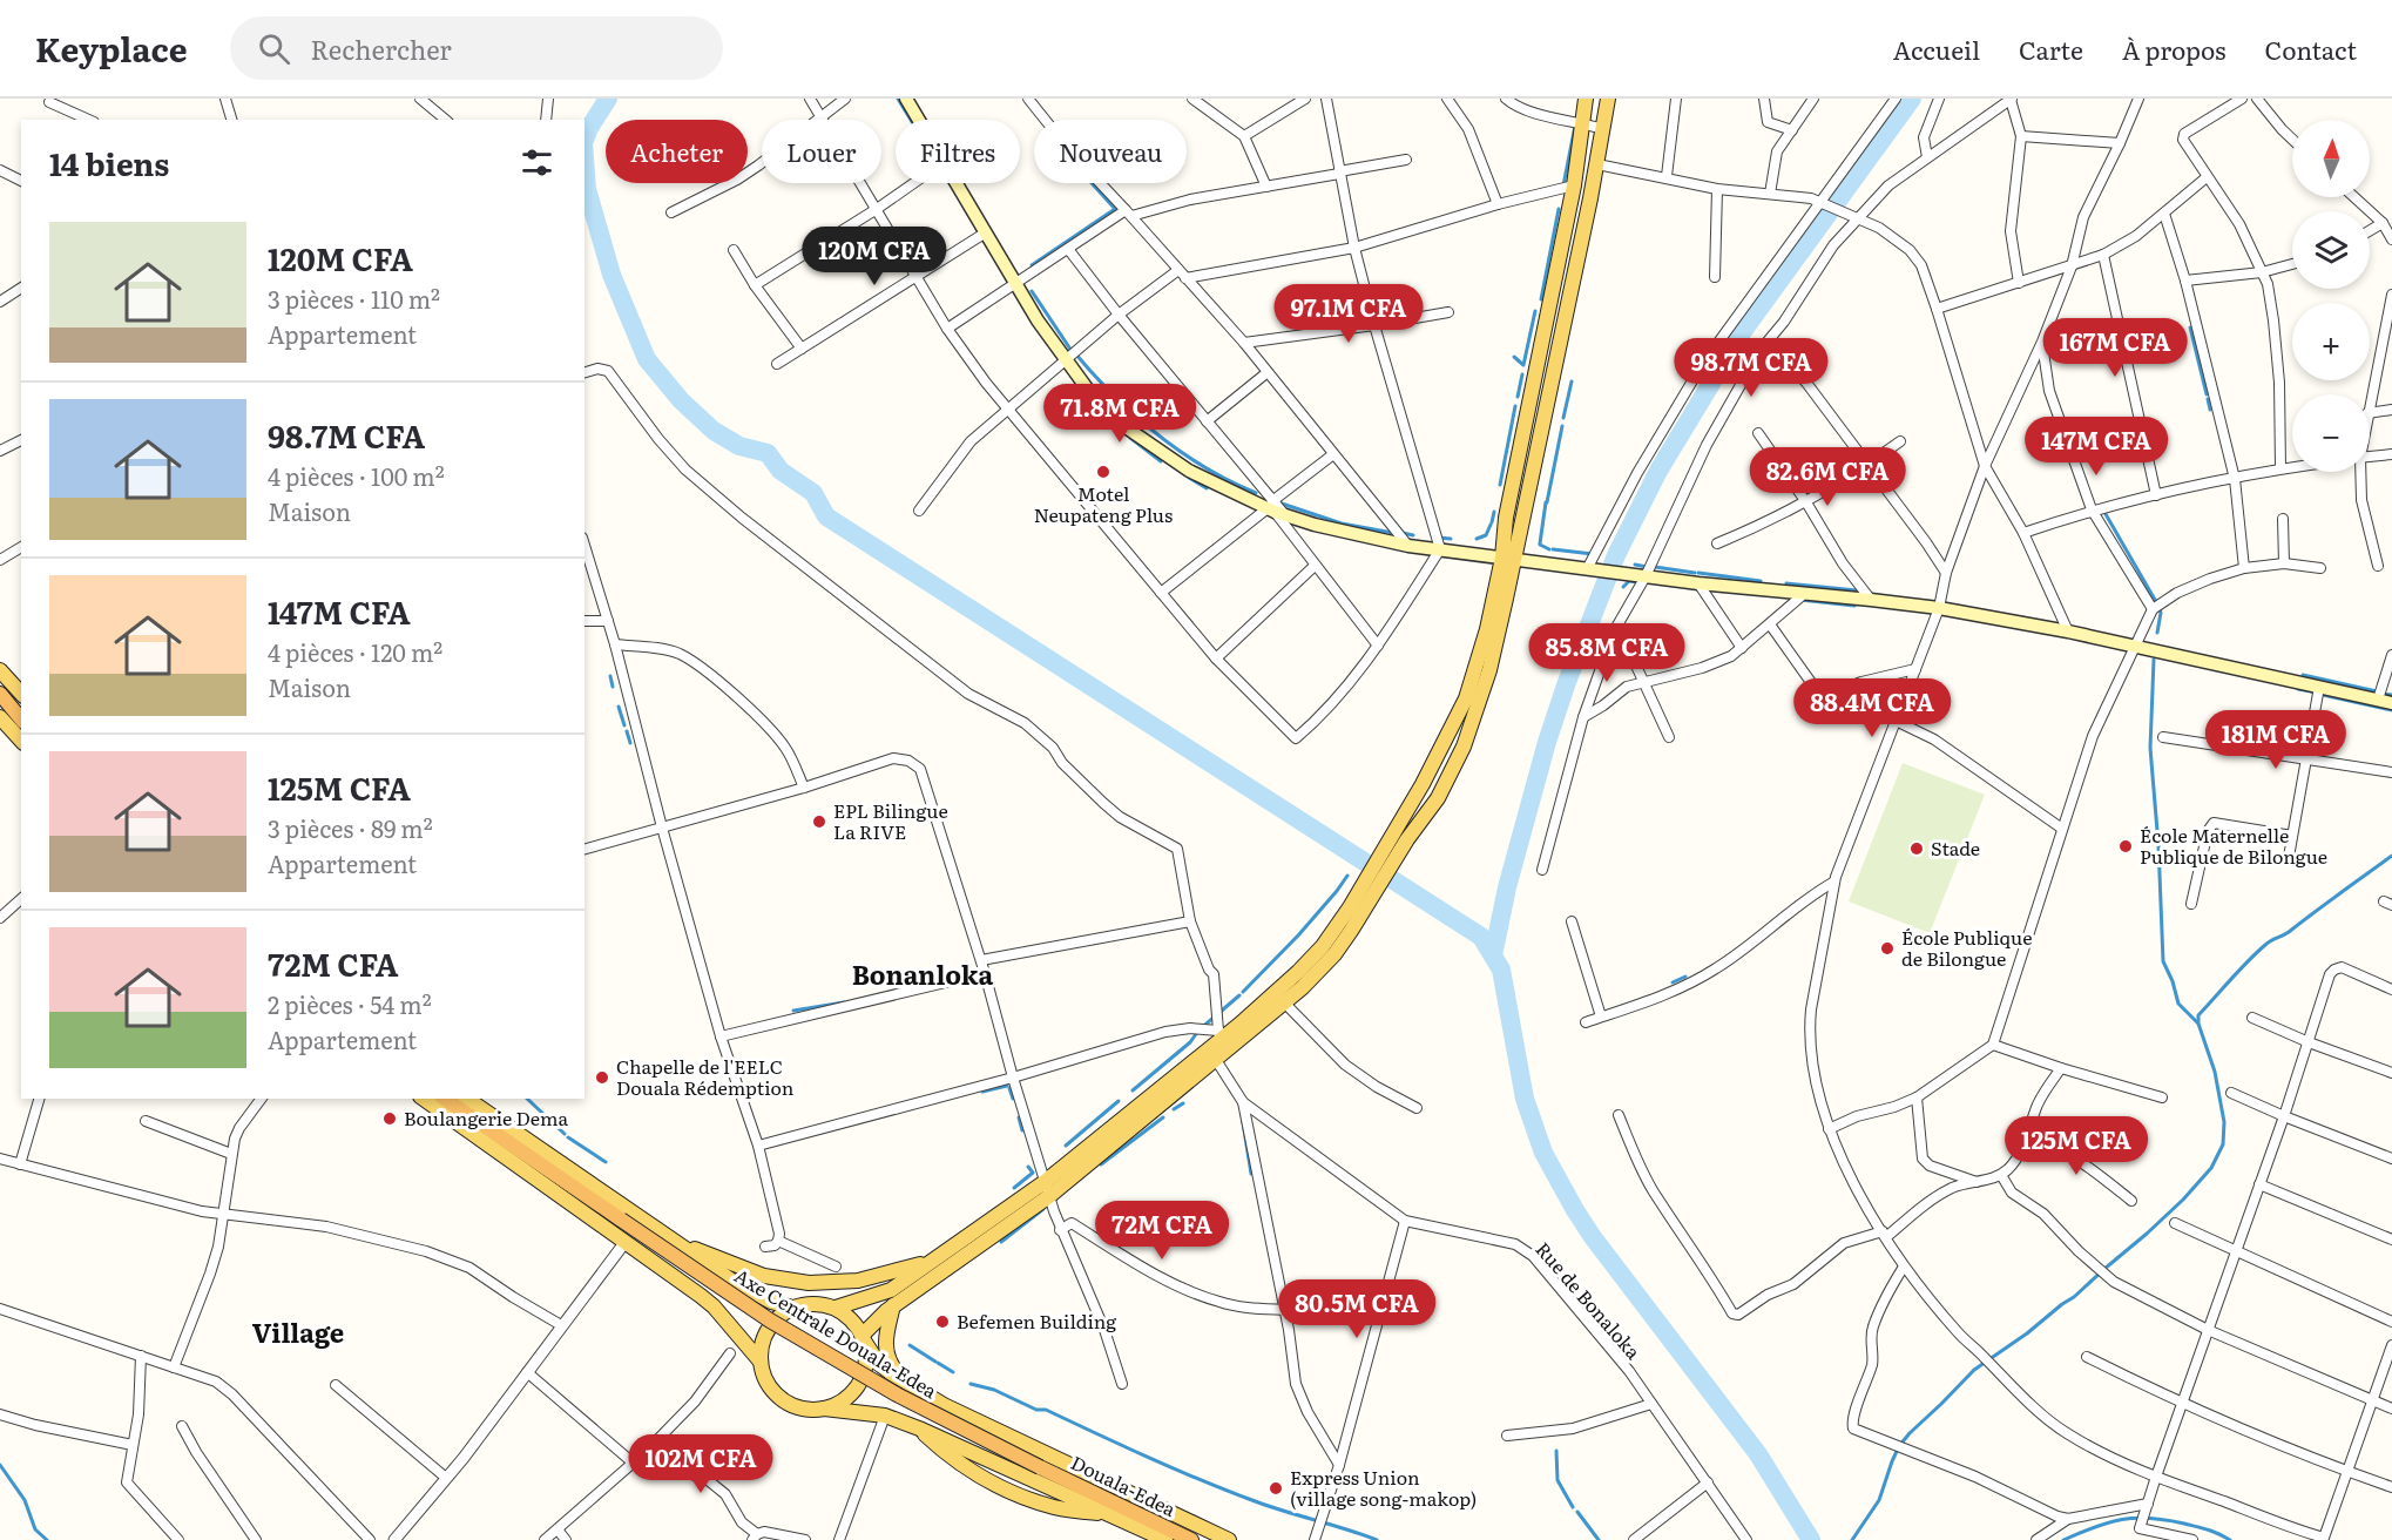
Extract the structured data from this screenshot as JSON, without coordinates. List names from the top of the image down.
{
  "streets": {
    "highway": ["Axe Centrale Douala-Edea", "Douala-Edea"],
    "street": ["Rue de Bonaloka"]
  },
  "crossings": [
    ["Axe Centrale Douala-Edea", "Douala-Edea"]
  ],
  "districts": ["Bonanloka", "Village"],
  "places": [
    "Motel Neupateng Plus",
    "EPL Bilingue La RIVE",
    "École Maternelle Publique de Bilongue",
    "Stade",
    "École Publique de Bilongue",
    "Chapelle de l'EELC Douala Rédemption",
    "Boulangerie Dema",
    "Befemen Building",
    "Express Union (village song-makop)"
  ],
  "north": "top",
  "page": {
    "header": "Keyplace",
    "search": "Rechercher",
    "nav": [
      "Accueil",
      "Carte",
      "À propos",
      "Contact"
    ],
    "map_buttons": ["+", "−"],
    "chip": [
      "Acheter",
      "Louer",
      "Filtres",
      "Nouveau"
    ],
    "heading": "14 biens",
    "list": [
      {
        "name": "120M CFA",
        "note": "3 pièces · 110 m² · Appartement"
      },
      {
        "name": "98.7M CFA",
        "note": "4 pièces · 100 m² · Maison"
      },
      {
        "name": "147M CFA",
        "note": "4 pièces · 120 m² · Maison"
      },
      {
        "name": "125M CFA",
        "note": "3 pièces · 89 m² · Appartement"
      },
      {
        "name": "72M CFA",
        "note": "2 pièces · 54 m² · Appartement"
      }
    ],
    "price": [
      "120M CFA",
      "97.1M CFA",
      "167M CFA",
      "98.7M CFA",
      "71.8M CFA",
      "147M CFA",
      "82.6M CFA",
      "85.8M CFA",
      "88.4M CFA",
      "181M CFA",
      "125M CFA",
      "72M CFA",
      "80.5M CFA",
      "102M CFA"
    ]
  }
}
